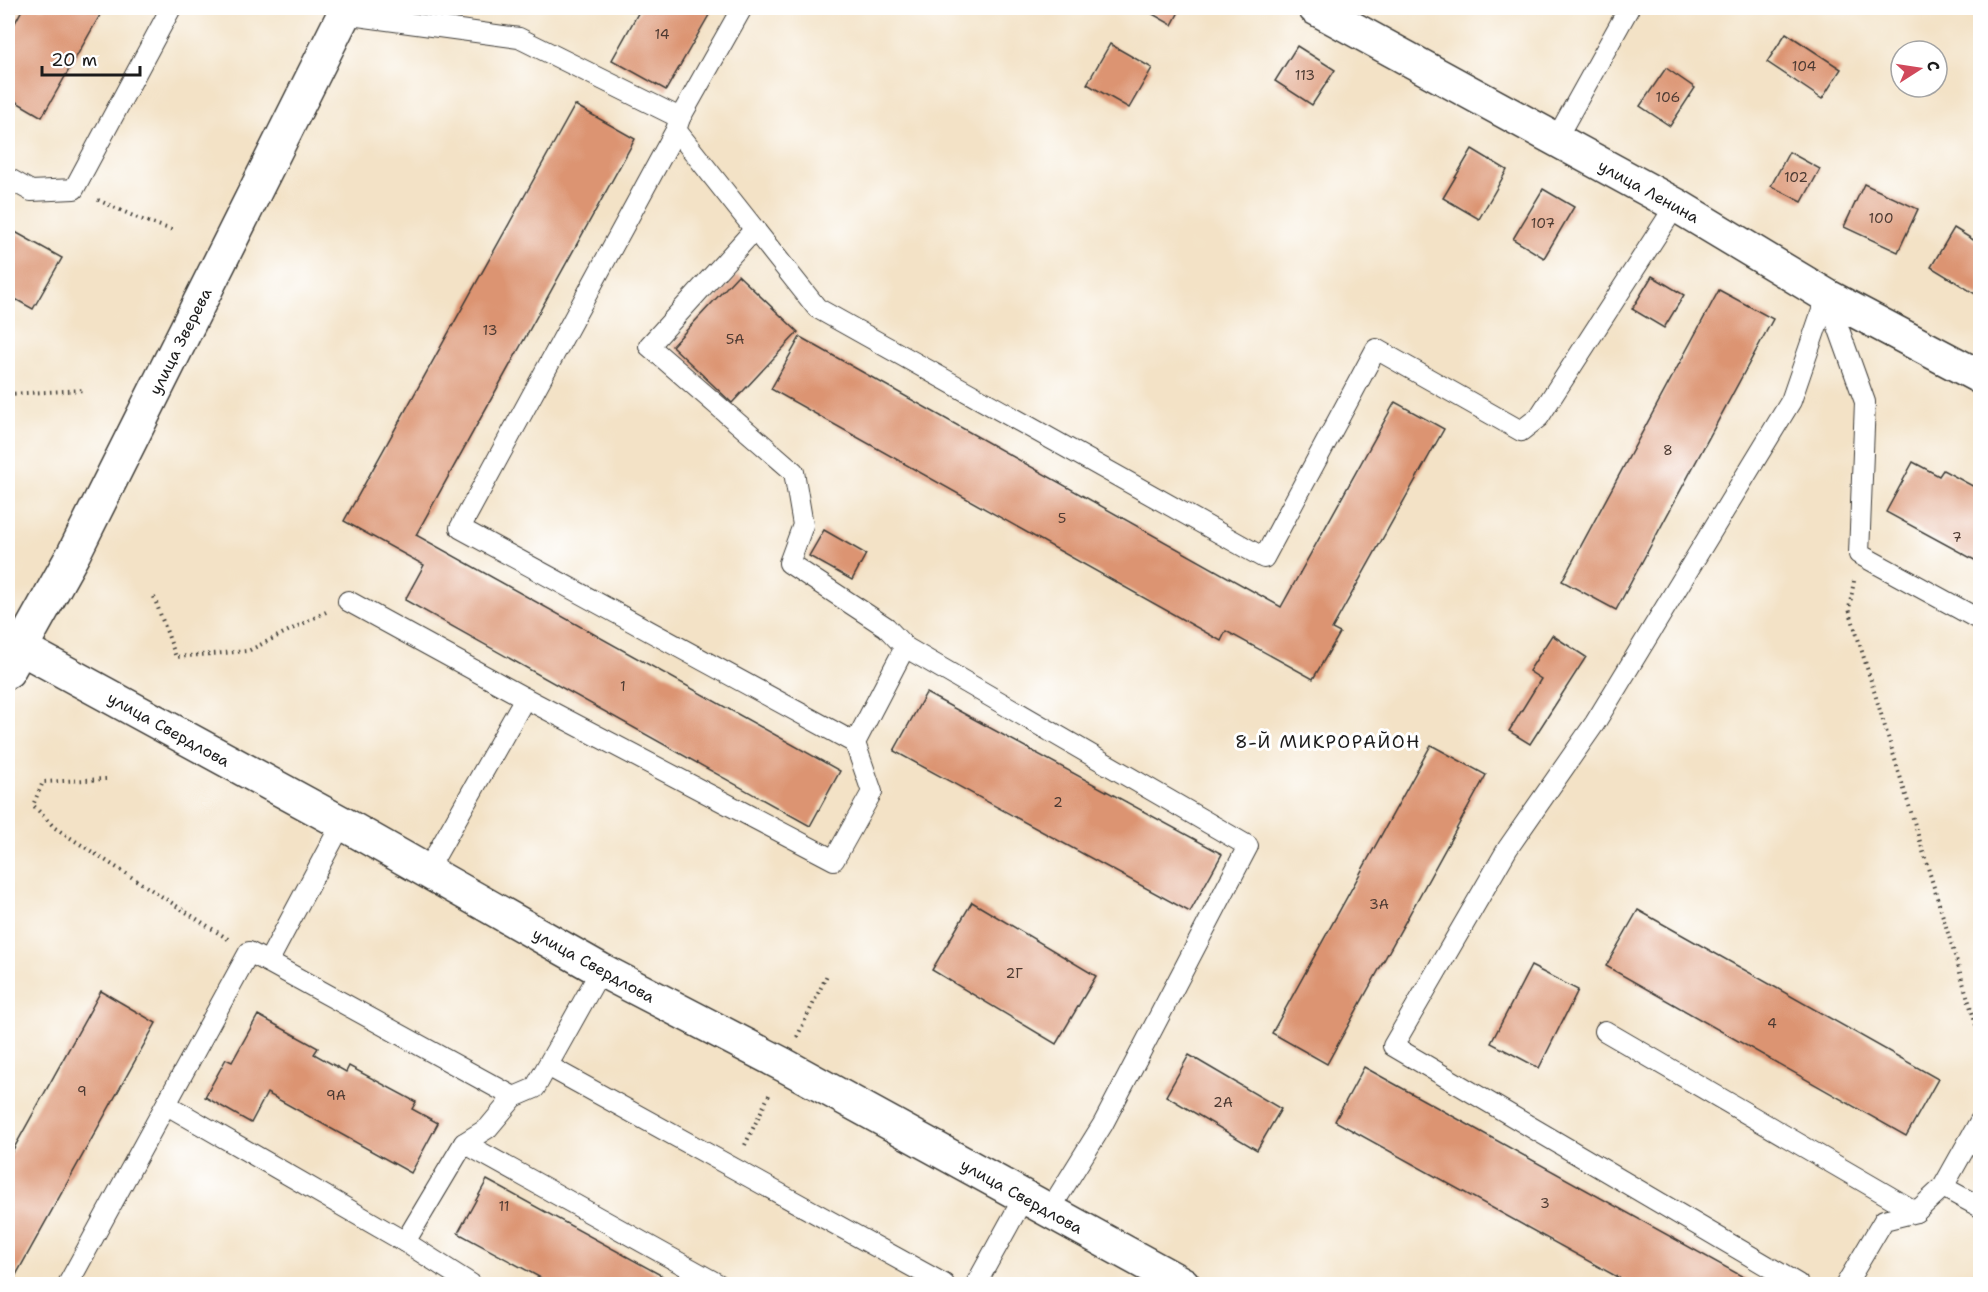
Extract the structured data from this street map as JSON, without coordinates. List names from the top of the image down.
{
  "streets": {
    "main road": ["улица Ленина", "улица Зверева", "улица Свердлова"]
  },
  "crossings": [
    ["улица Зверева", "улица Свердлова"]
  ],
  "districts": ["8-Й МИКРОРАЙОН"],
  "house_numbers": [
    "14",
    "104",
    "113",
    "106",
    "102",
    "100",
    "107",
    "13",
    "5А",
    "8",
    "5",
    "7",
    "1",
    "2",
    "3А",
    "2Г",
    "4",
    "9",
    "9А",
    "2А",
    "3",
    "11"
  ],
  "scale_bar": "20 m",
  "north": "right"
}
